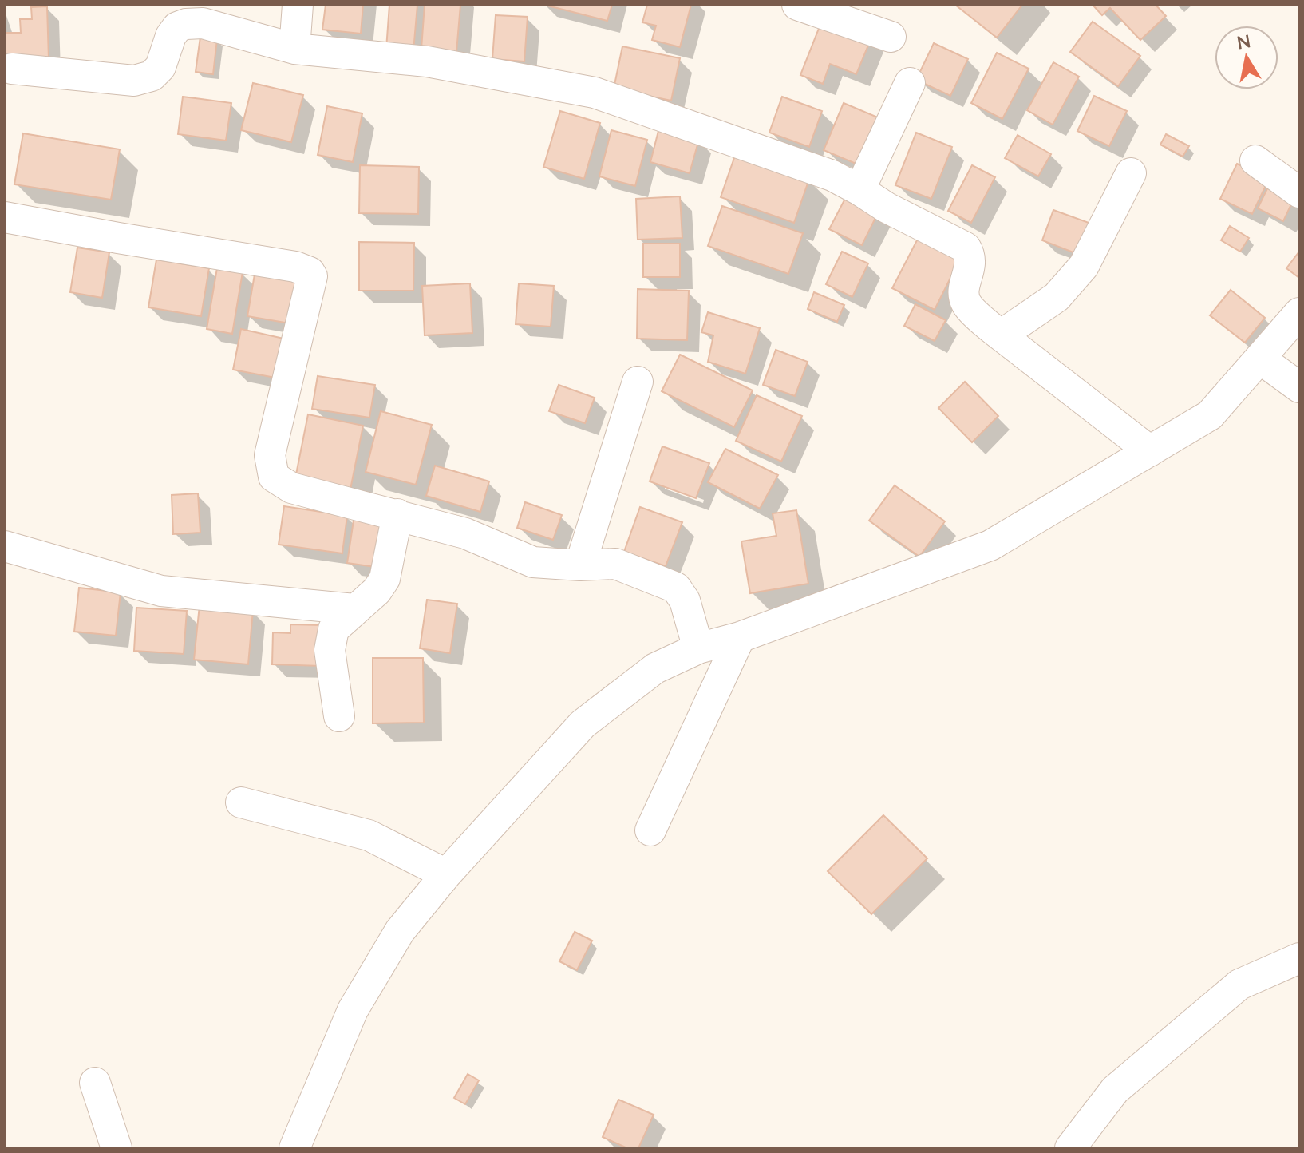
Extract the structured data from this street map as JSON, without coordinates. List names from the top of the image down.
{
  "north": "top"
}
